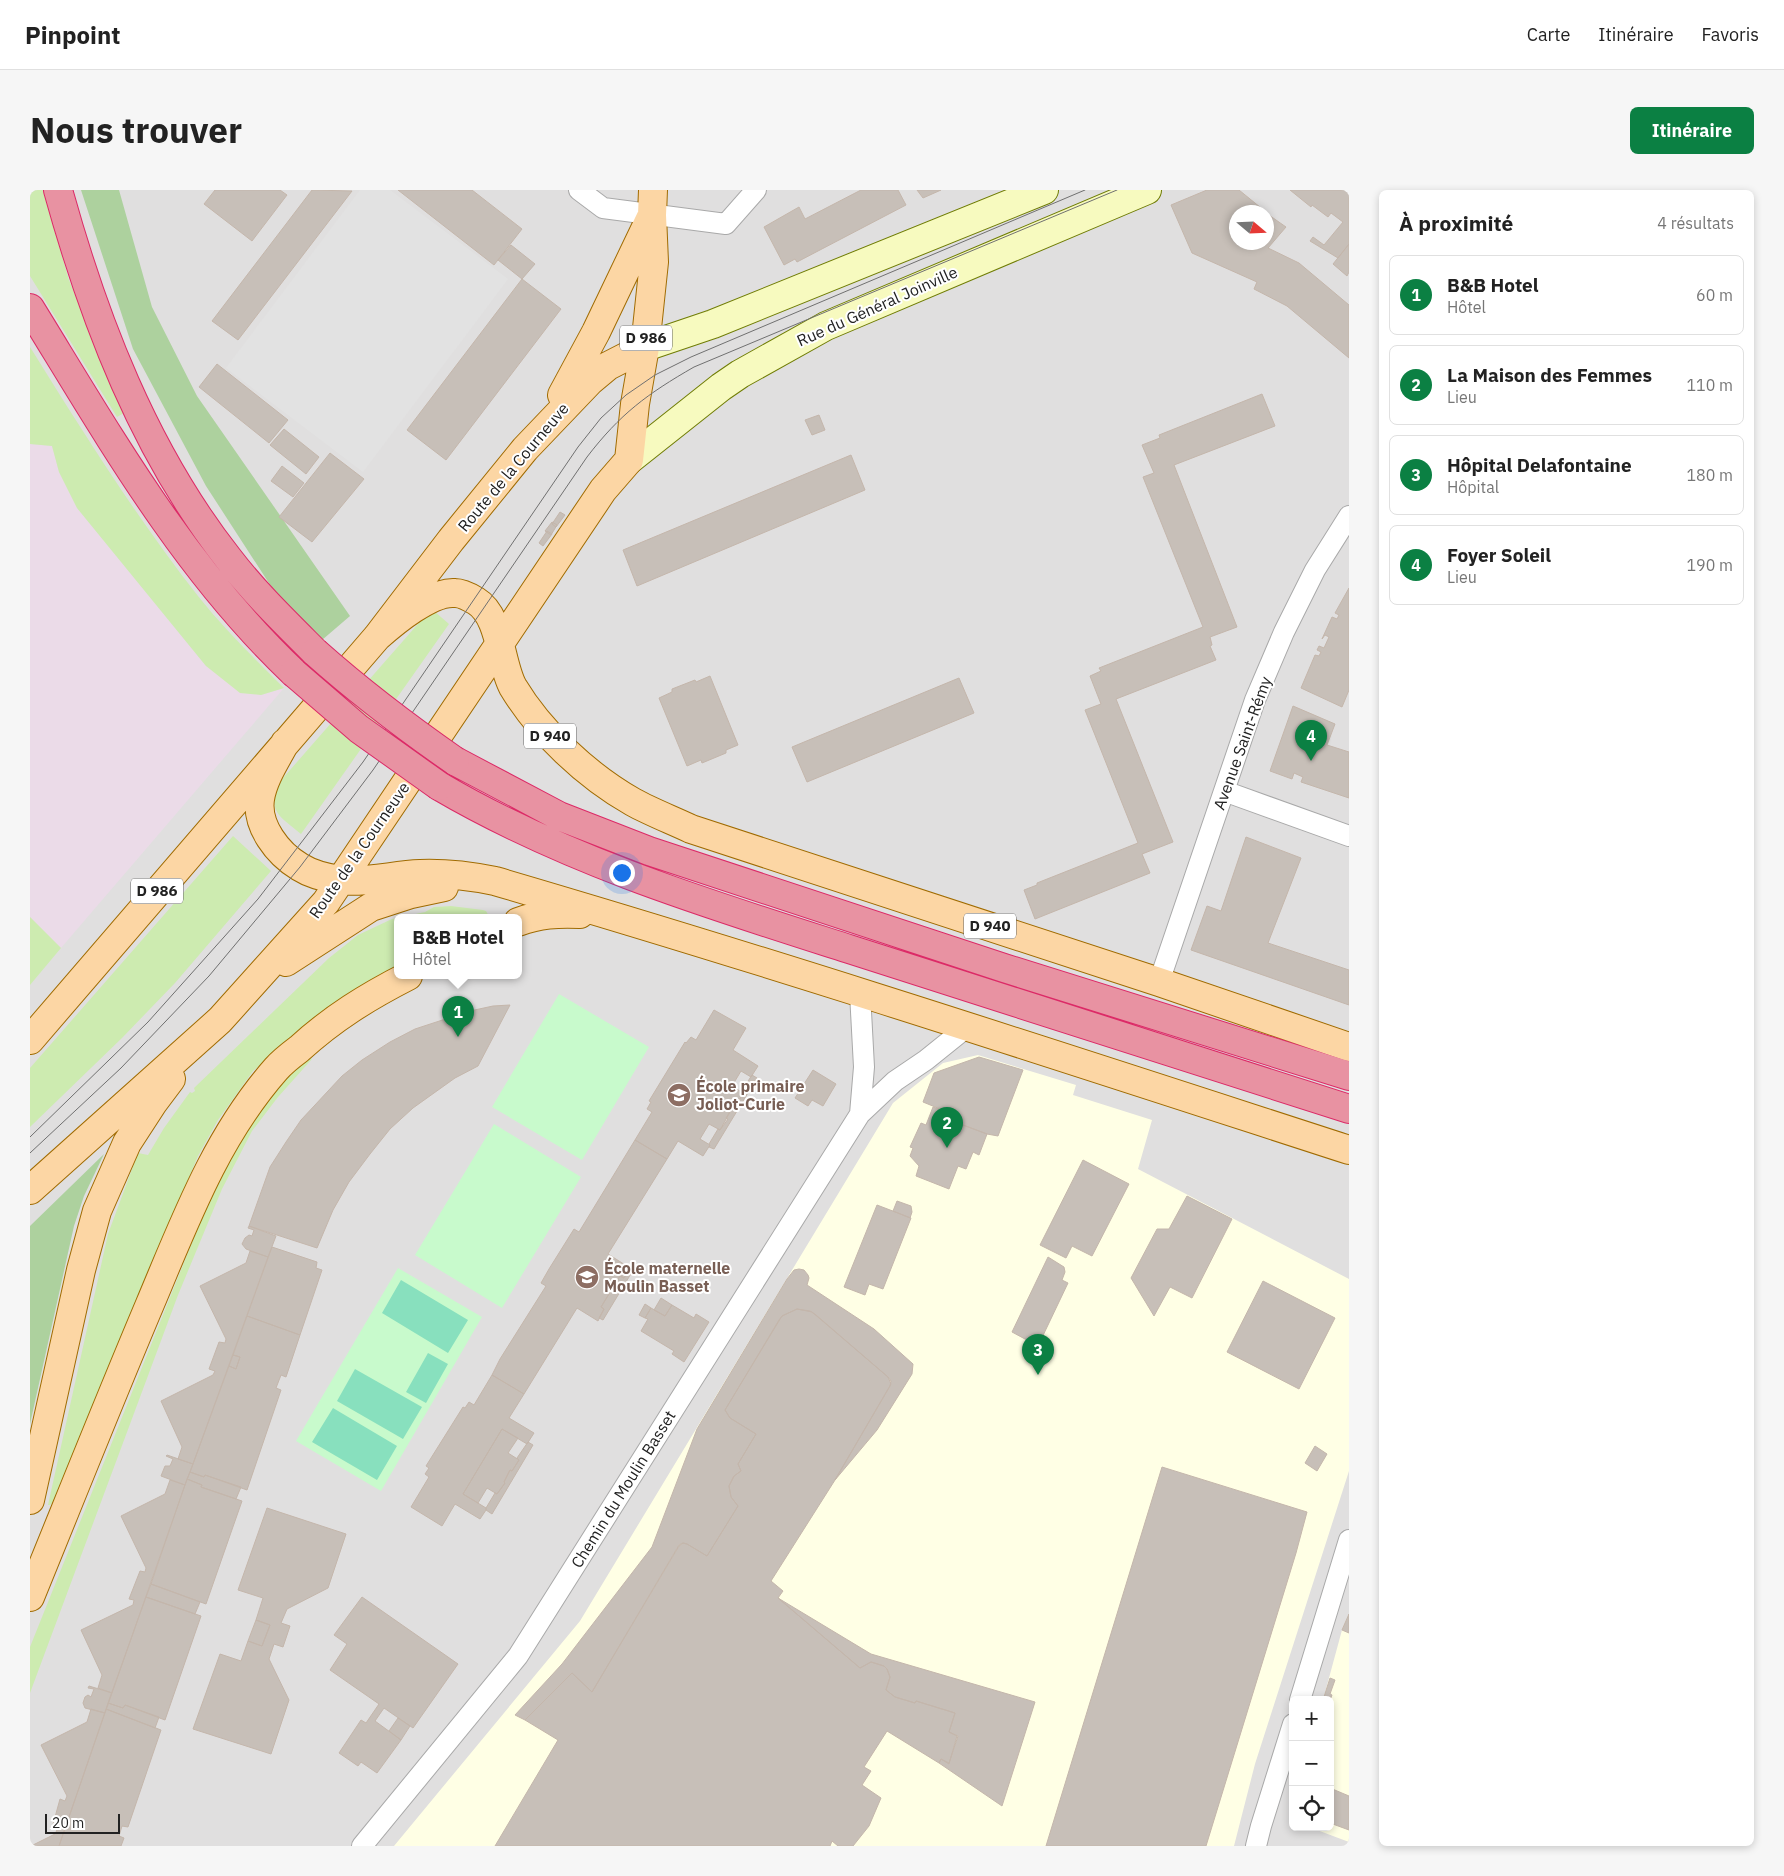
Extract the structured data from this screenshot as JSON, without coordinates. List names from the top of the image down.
{
  "streets": {
    "main road": [
      "Rue du Général Joinville",
      "D 986",
      "Route de la Courneuve",
      "D 940"
    ],
    "street": ["Avenue Saint-Rémy", "Chemin du Moulin Basset"]
  },
  "crossings": [
    ["Rue du Général Joinville", "D 986"],
    ["Rue du Général Joinville", "Route de la Courneuve"],
    ["D 986", "Route de la Courneuve"],
    ["Route de la Courneuve", "D 940"],
    ["D 940", "Avenue Saint-Rémy"]
  ],
  "places": {
    "school or university": ["École primaire Joliot-Curie", "École maternelle Moulin Basset"]
  },
  "scale_bar": "20 m",
  "north": "right",
  "page": {
    "header": "Pinpoint",
    "nav": ["Carte", "Itinéraire", "Favoris"],
    "title": "Nous trouver",
    "buttons": "Itinéraire",
    "heading": ["À proximité", "4 résultats"],
    "list": [
      {
        "mark": "1",
        "name": "B&B Hotel",
        "note": "Hôtel",
        "value": "60 m"
      },
      {
        "mark": "2",
        "name": "La Maison des Femmes",
        "note": "Lieu",
        "value": "110 m"
      },
      {
        "mark": "3",
        "name": "Hôpital Delafontaine",
        "note": "Hôpital",
        "value": "180 m"
      },
      {
        "mark": "4",
        "name": "Foyer Soleil",
        "note": "Lieu",
        "value": "190 m"
      }
    ],
    "pins": [
      "4",
      "1",
      "2",
      "3"
    ],
    "popup": ["B&B Hotel", "Hôtel"],
    "map_buttons": ["+", "−"],
    "scale": "20 m"
  }
}
